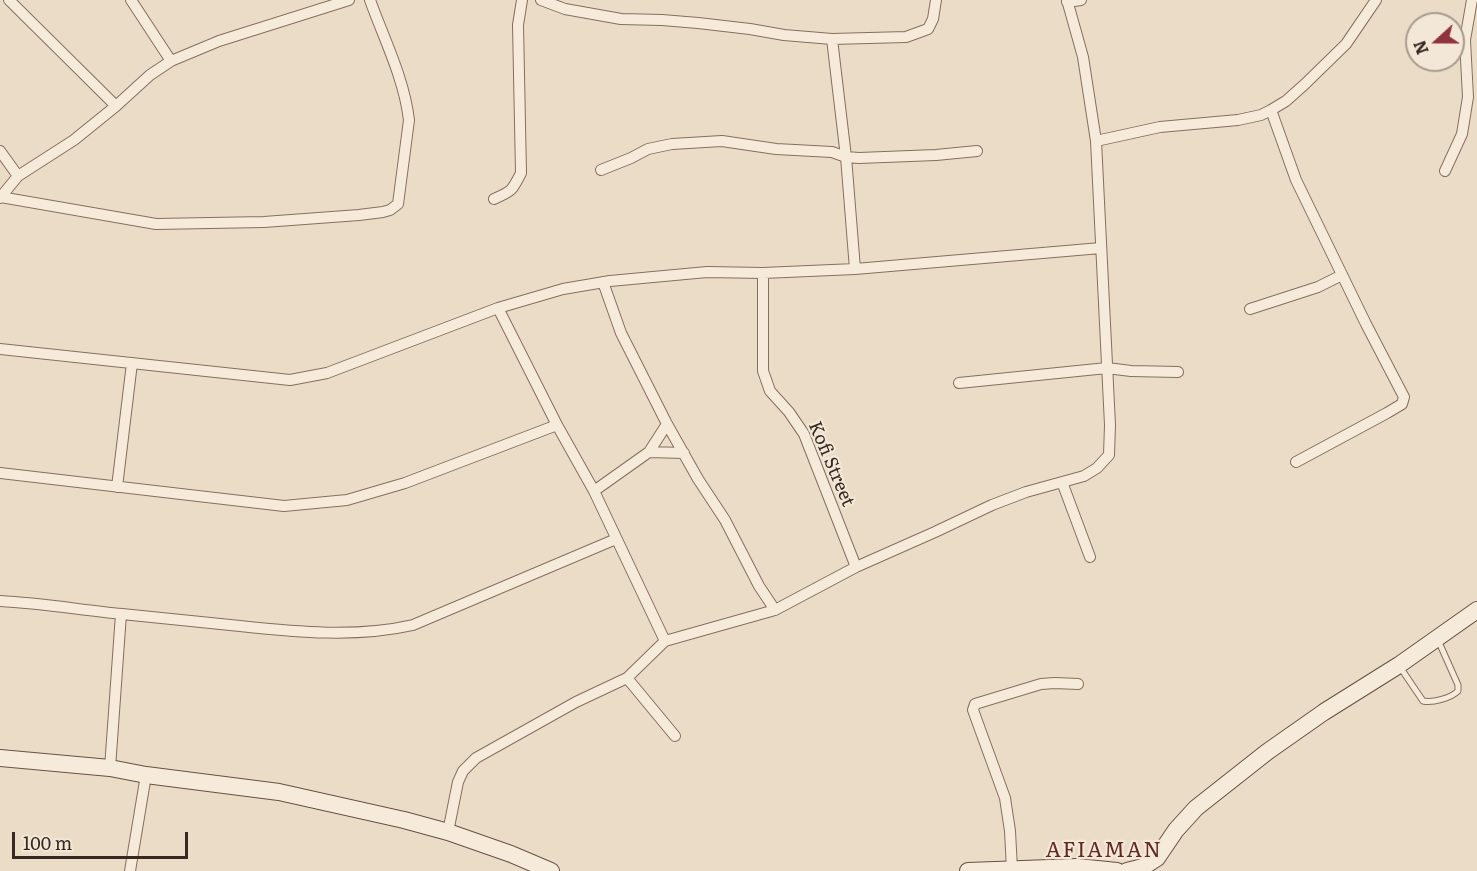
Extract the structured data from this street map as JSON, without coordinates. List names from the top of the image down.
{
  "streets": {
    "street": ["Kofi Street"]
  },
  "districts": ["AFIAMAN"],
  "scale_bar": "100 m",
  "north": "left"
}
